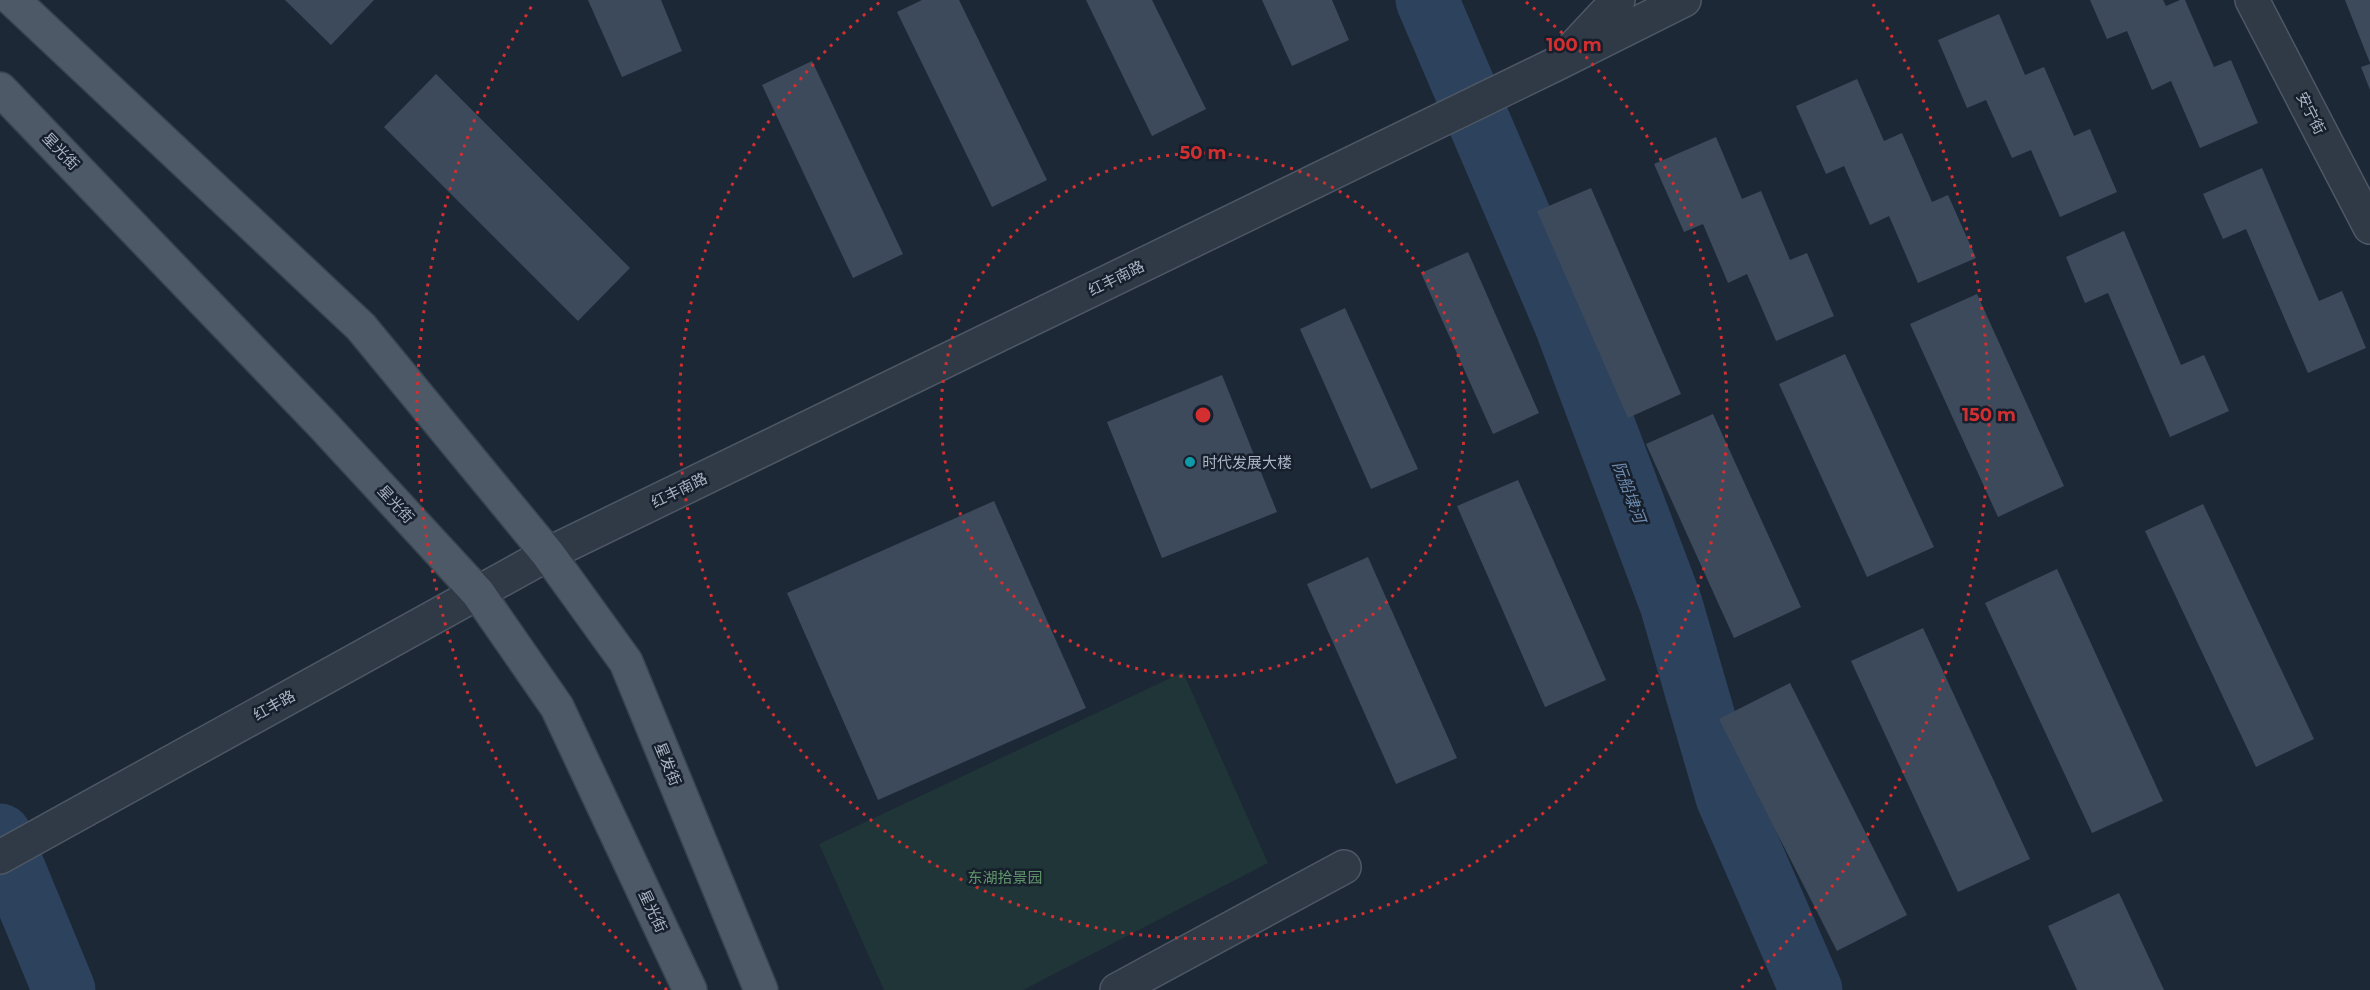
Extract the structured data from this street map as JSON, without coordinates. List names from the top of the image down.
{
  "streets": {
    "main road": ["星光街", "星发街"],
    "street": ["安宁街", "红丰南路", "红丰路"]
  },
  "crossings": [
    ["星光街", "红丰路"],
    ["红丰南路", "红丰路"],
    ["红丰南路", "星发街"],
    ["红丰路", "星发街"]
  ],
  "water": ["阮船埭河"],
  "parks": ["东湖拾景园"],
  "places": ["时代发展大楼"],
  "rings": ["100 m", "50 m", "150 m"]
}
